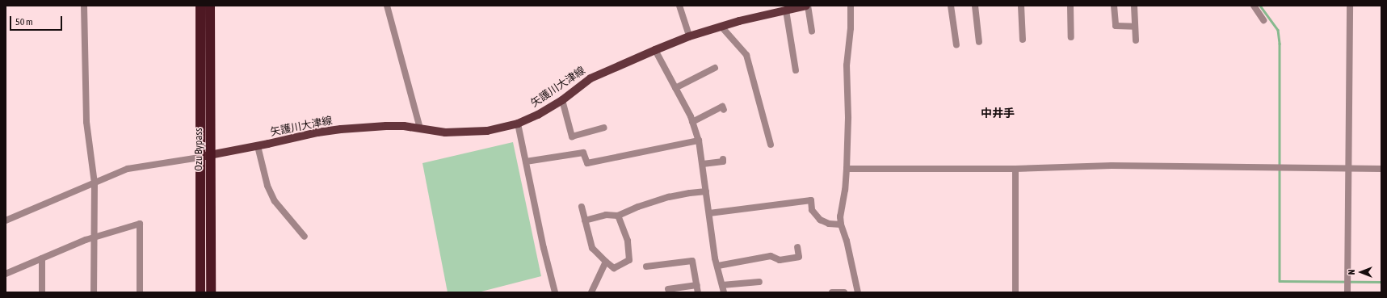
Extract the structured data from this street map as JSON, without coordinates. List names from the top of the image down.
{
  "streets": {
    "highway": ["Ozu Bypass"],
    "main road": ["矢護川大津線"]
  },
  "crossings": [
    ["矢護川大津線", "Ozu Bypass"]
  ],
  "districts": ["中井手"],
  "scale_bar": "50 m",
  "north": "left"
}
